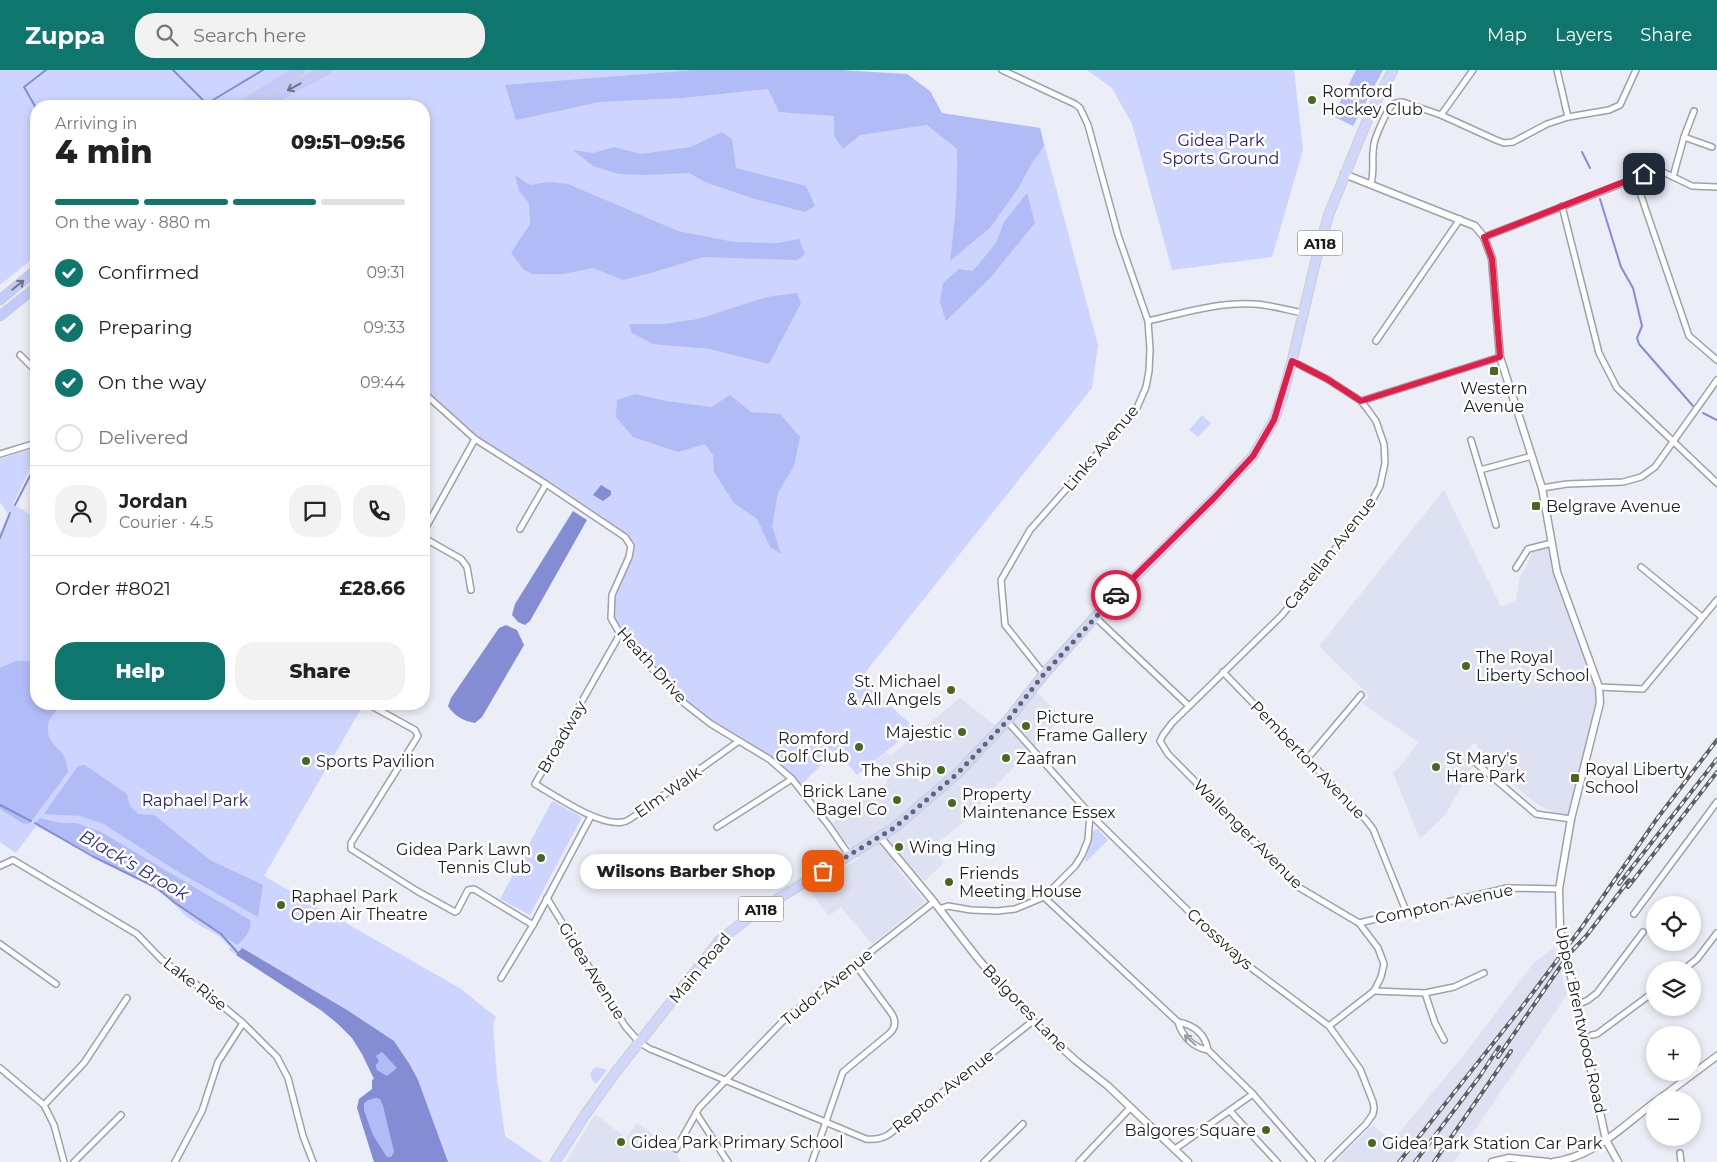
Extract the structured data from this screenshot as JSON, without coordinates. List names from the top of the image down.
{
  "streets": {
    "main road": ["A118", "Main Road"],
    "street": [
      "Links Avenue",
      "Castellan Avenue",
      "Heath Drive",
      "Broadway",
      "Pemberton Avenue",
      "Elm Walk",
      "Wallenger Avenue",
      "Compton Avenue",
      "Crossways",
      "Gidea Avenue",
      "Lake Rise",
      "Tudor Avenue",
      "Balgores Lane",
      "Upper Brentwood Road",
      "Repton Avenue"
    ]
  },
  "crossings": [
    ["Links Avenue", "Main Road"],
    ["Castellan Avenue", "Pemberton Avenue"],
    ["Castellan Avenue", "Wallenger Avenue"],
    ["Castellan Avenue", "Main Road"],
    ["Heath Drive", "Broadway"],
    ["Heath Drive", "Elm Walk"],
    ["Heath Drive", "Main Road"],
    ["Broadway", "Elm Walk"],
    ["Pemberton Avenue", "Compton Avenue"],
    ["Wallenger Avenue", "Compton Avenue"],
    ["Compton Avenue", "Upper Brentwood Road"],
    ["Crossways", "Main Road"],
    ["Main Road", "Gidea Avenue"],
    ["Main Road", "Balgores Lane"],
    ["Main Road", "Repton Avenue"],
    ["Gidea Avenue", "Repton Avenue"],
    ["Tudor Avenue", "Balgores Lane"],
    ["Tudor Avenue", "Repton Avenue"],
    ["Balgores Lane", "Repton Avenue"]
  ],
  "water": ["Black's Brook"],
  "parks": ["Gidea Park Sports Ground", "Raphael Park"],
  "places": {
    "other": [
      "Romford Hockey Club",
      "The Royal Liberty School",
      "St. Michael & All Angels",
      "Picture Frame Gallery",
      "Majestic",
      "Romford Golf Club",
      "Zaafran",
      "Sports Pavilion",
      "St Mary's Hare Park",
      "The Ship",
      "Brick Lane Bagel Co",
      "Property Maintenance Essex",
      "Wing Hing",
      "Gidea Park Lawn Tennis Club",
      "Wilsons Barber Shop",
      "Friends Meeting House",
      "Raphael Park Open Air Theatre",
      "Balgores Square",
      "Gidea Park Primary School",
      "Gidea Park Station Car Park"
    ],
    "transit": ["Western Avenue", "Belgrave Avenue", "Royal Liberty School"]
  },
  "page": {
    "header": "Zuppa",
    "search": "Search here",
    "nav": ["Map", "Layers", "Share"],
    "heading": ["4 min", "Arriving in", "09:51–09:56"],
    "panel": [
      "Jordan",
      "Courier · 4.5",
      "Order #8021",
      "£28.66"
    ],
    "bar": "On the way · 880 m",
    "list": [
      ["Confirmed", "09:31"],
      ["Preparing", "09:33"],
      ["On the way", "09:44"],
      "Delivered"
    ],
    "buttons": ["Help", "Share"],
    "bubble": "Wilsons Barber Shop",
    "map_buttons": ["+", "−"]
  }
}
